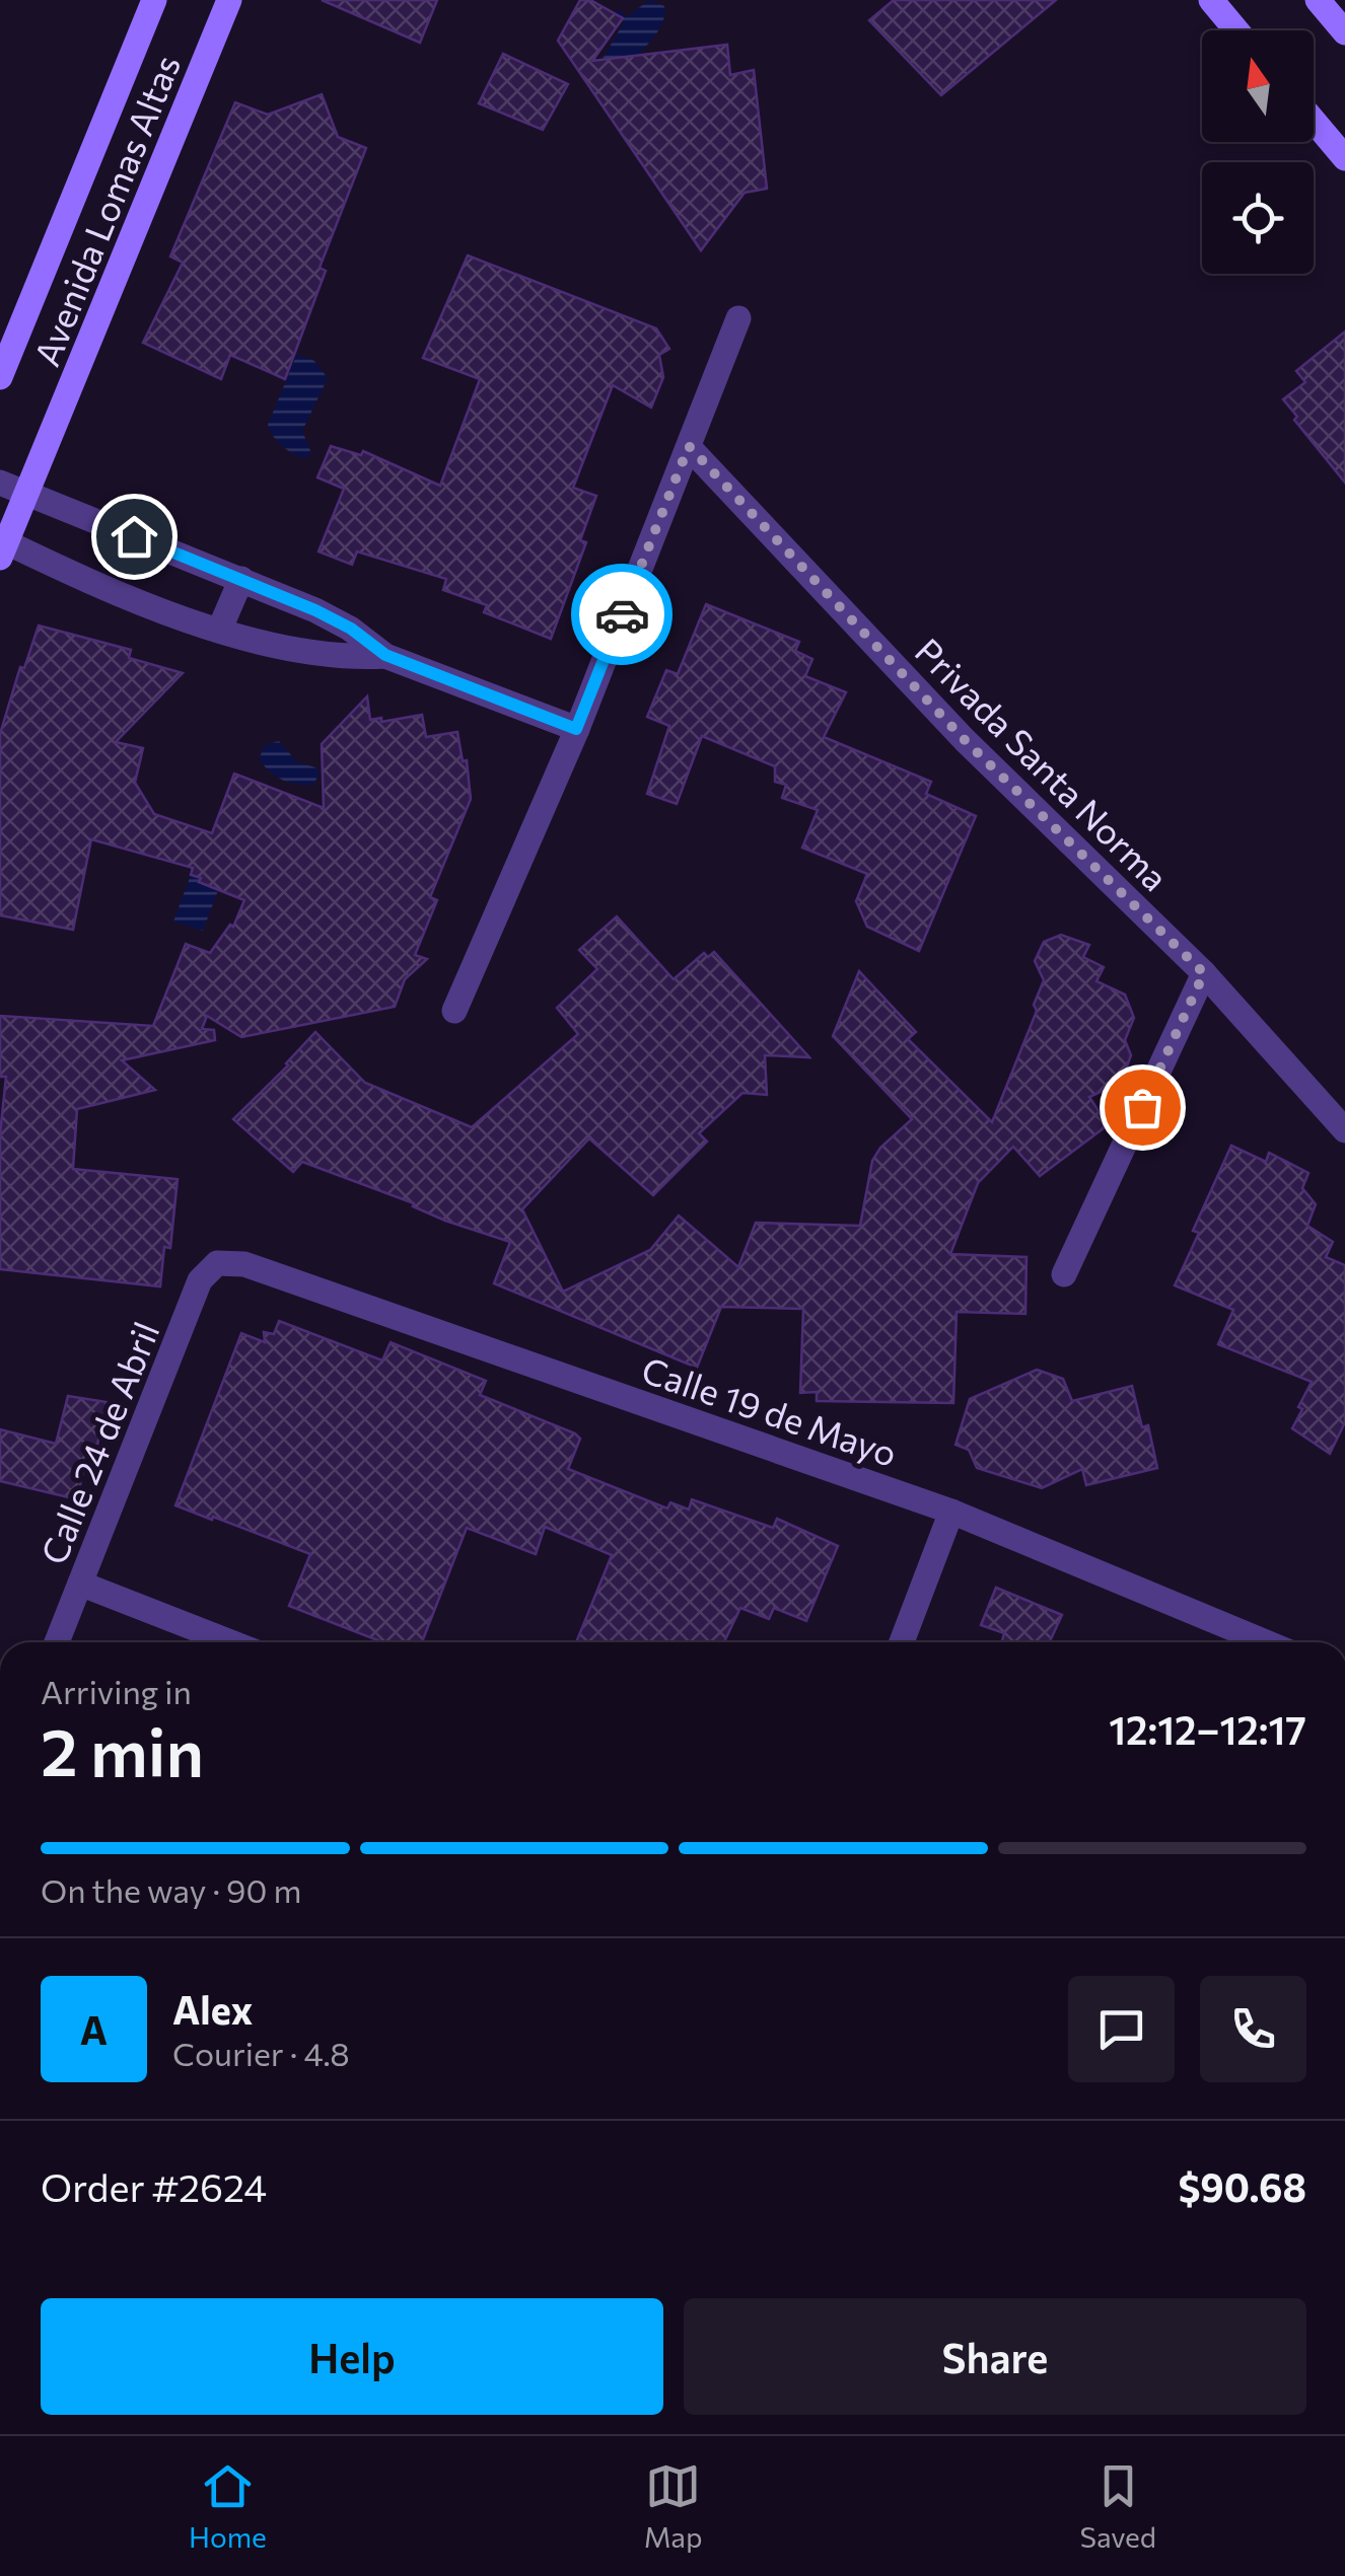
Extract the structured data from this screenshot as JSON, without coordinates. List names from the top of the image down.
{
  "streets": {
    "main road": ["Avenida Lomas Altas"],
    "street": ["Privada Santa Norma", "Calle 19 de Mayo", "Calle 24 de Abril"]
  },
  "crossings": [
    ["Calle 19 de Mayo", "Calle 24 de Abril"]
  ],
  "north": "top",
  "page": {
    "heading": ["2 min", "Arriving in", "12:12–12:17"],
    "panel": [
      "Alex",
      "Courier · 4.8",
      "Order #2624",
      "$90.68"
    ],
    "bar": "On the way · 90 m",
    "round": "A",
    "buttons": ["Help", "Share"],
    "tabs": ["Home", "Map", "Saved"]
  }
}
